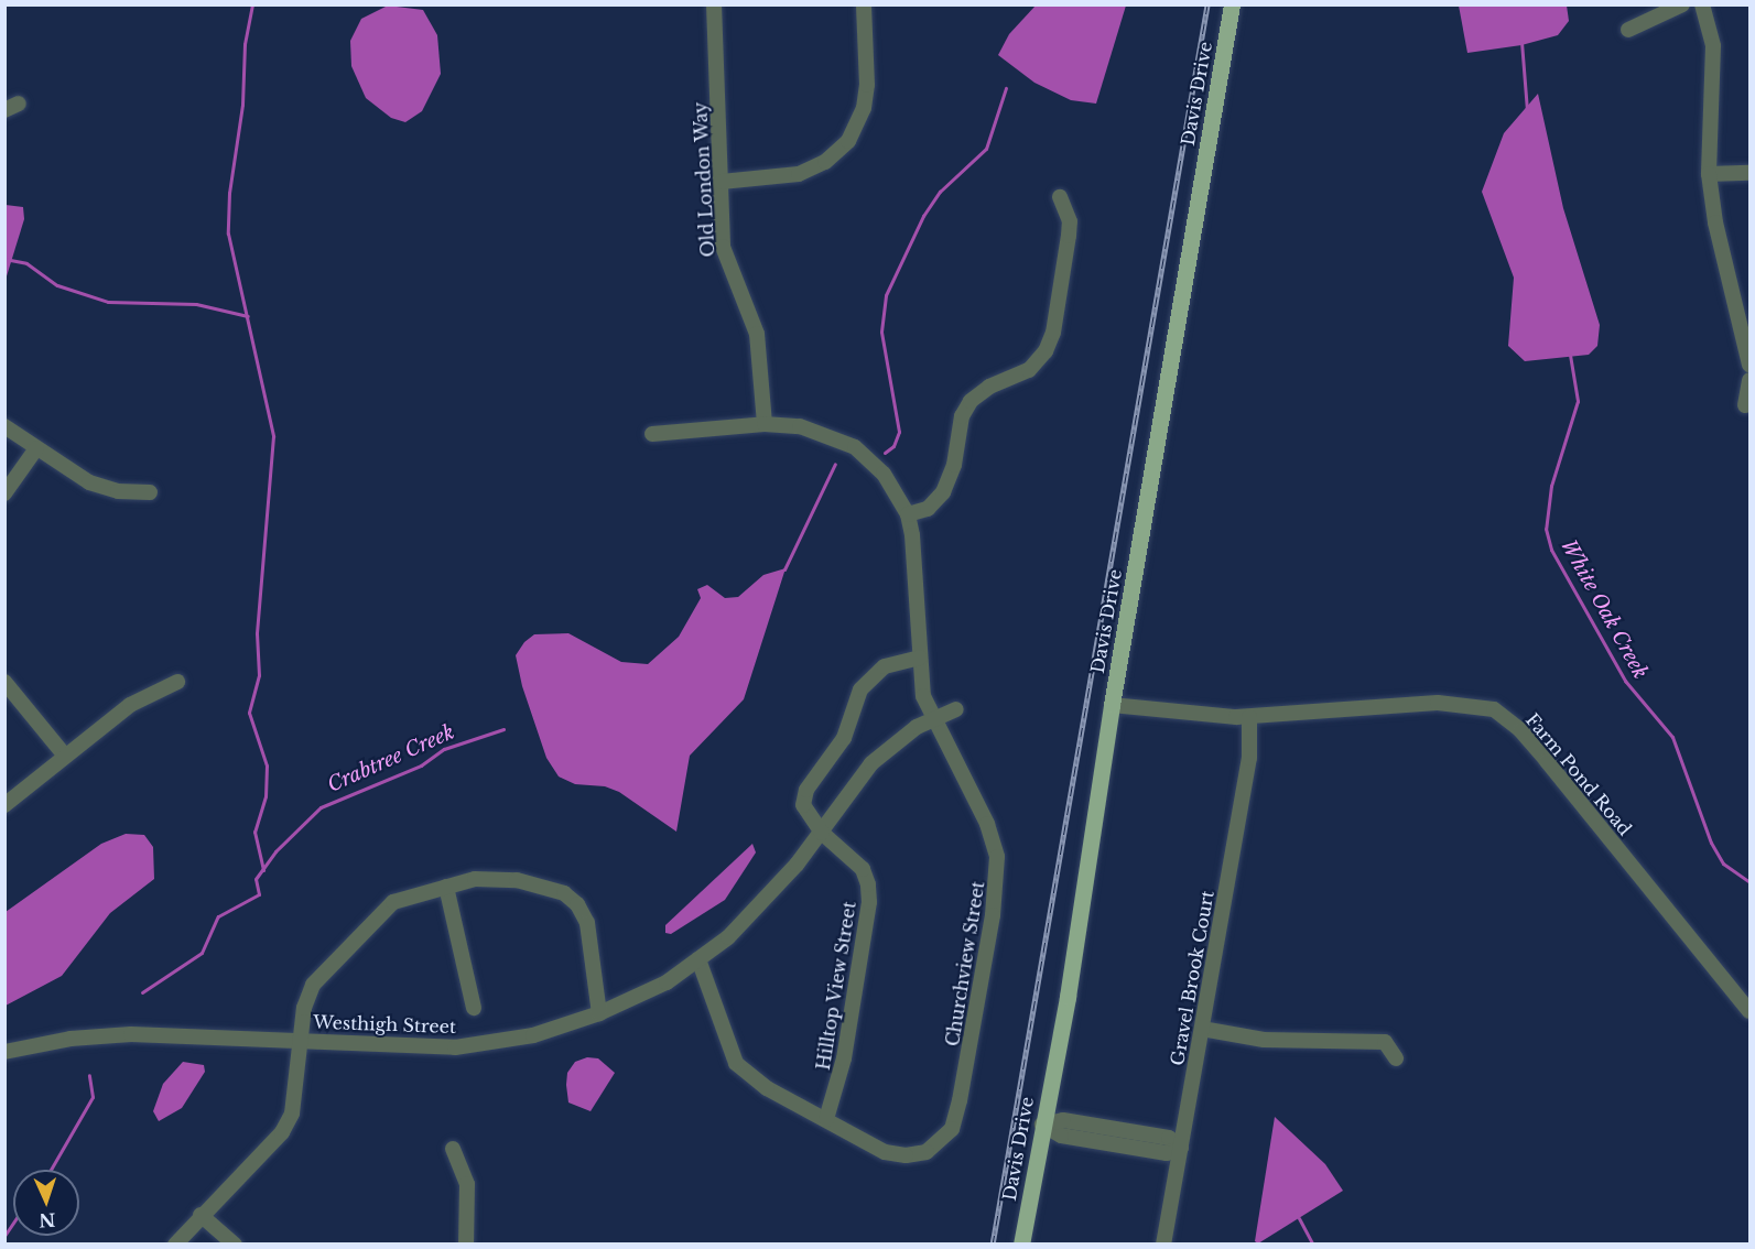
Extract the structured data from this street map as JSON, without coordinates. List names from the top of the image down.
{
  "streets": {
    "main road": ["Davis Drive"],
    "street": [
      "Old London Way",
      "Farm Pond Road",
      "Churchview Street",
      "Gravel Brook Court",
      "Hilltop View Street",
      "Westhigh Street"
    ]
  },
  "crossings": [
    ["Davis Drive", "Farm Pond Road"],
    ["Old London Way", "Churchview Street"],
    ["Farm Pond Road", "Gravel Brook Court"],
    ["Churchview Street", "Hilltop View Street"],
    ["Churchview Street", "Westhigh Street"],
    ["Hilltop View Street", "Westhigh Street"]
  ],
  "water": ["White Oak Creek", "Crabtree Creek"],
  "north": "bottom"
}
